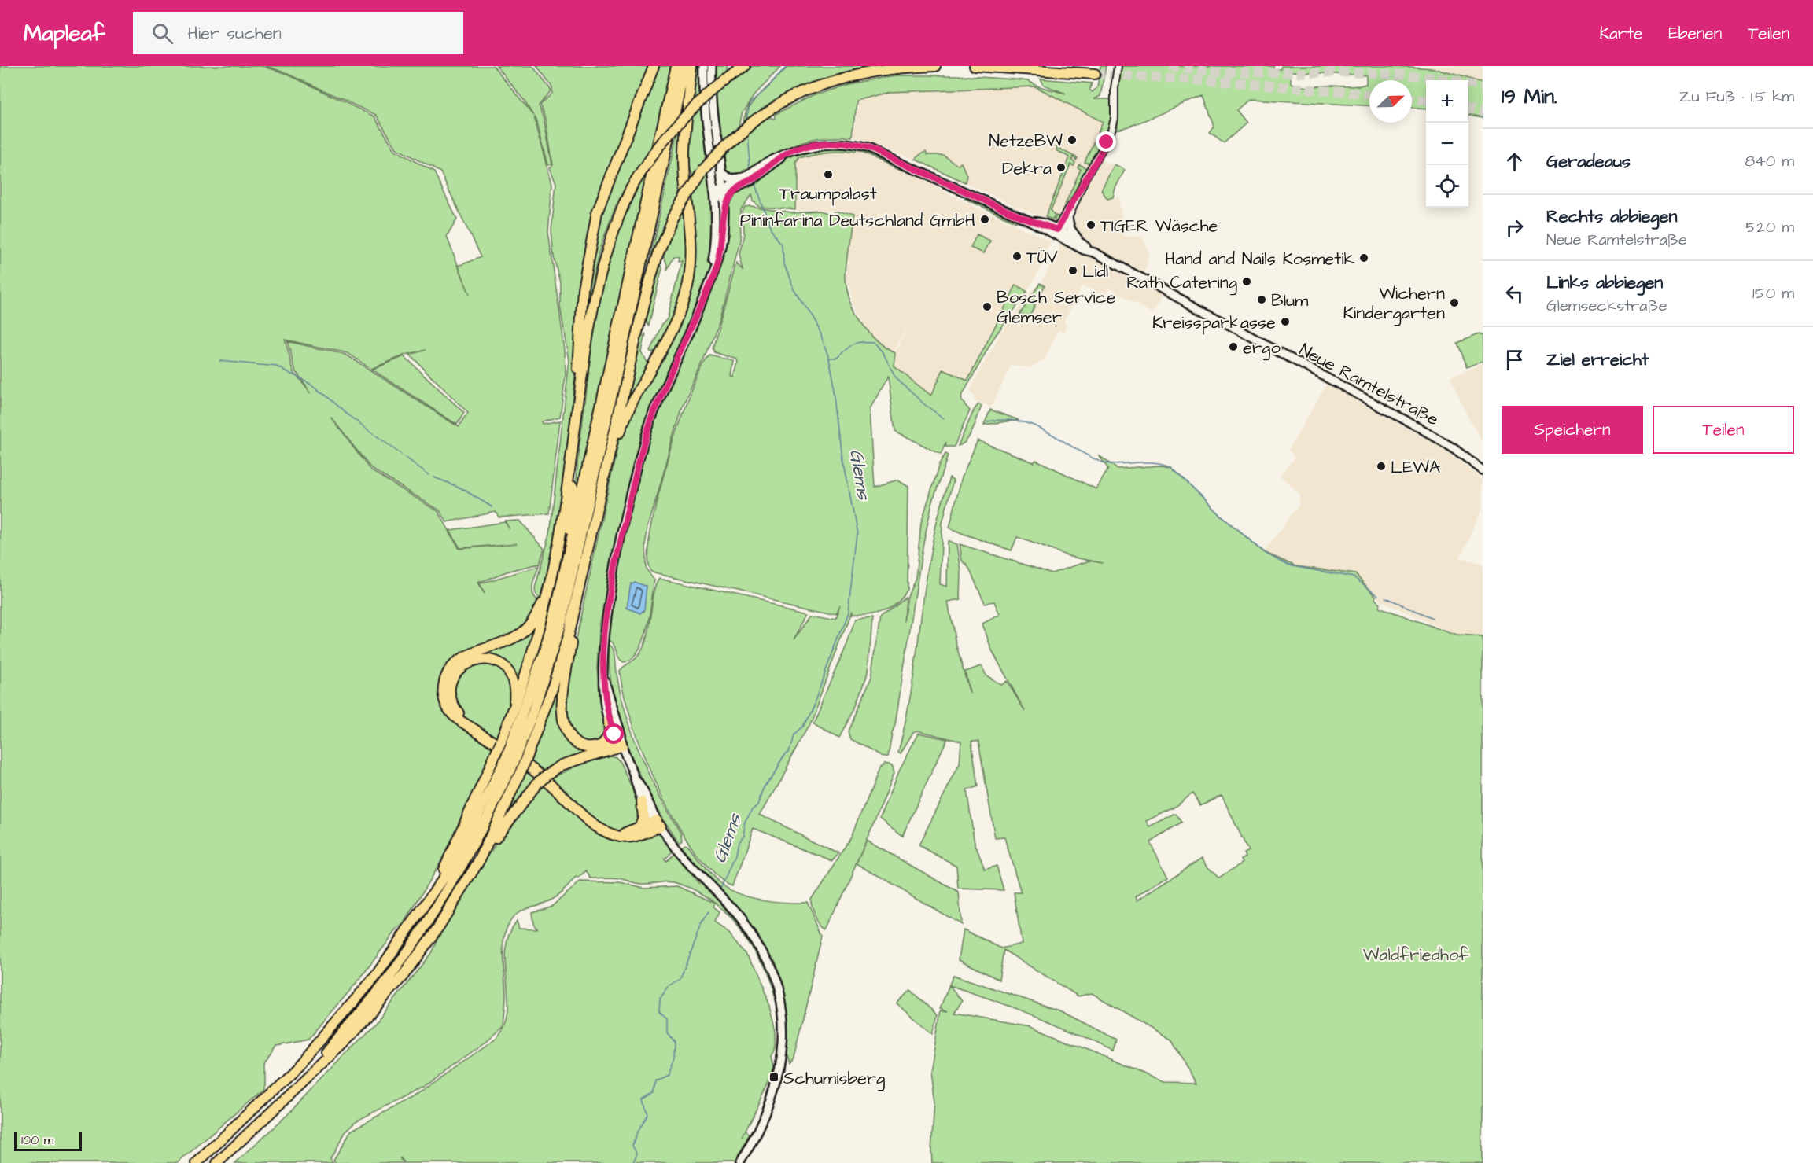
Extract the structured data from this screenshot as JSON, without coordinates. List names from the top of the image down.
{
  "streets": {
    "main road": ["Neue Ramtelstraße"]
  },
  "water": ["Glems"],
  "parks": ["Waldfriedhof"],
  "places": {
    "other": [
      "NetzeBW",
      "Dekra",
      "Traumpalast",
      "Pininfarina Deutschland GmbH",
      "TIGER Wäsche",
      "TÜV",
      "Hand and Nails Kosmetik",
      "Lidl",
      "Rath Catering",
      "Blum",
      "Wichern Kindergarten",
      "Bosch Service Glemser",
      "Kreissparkasse",
      "ergo",
      "LEWA"
    ],
    "transit": ["Schumisberg"]
  },
  "scale_bar": "100 m",
  "north": "top right",
  "page": {
    "header": "Mapleaf",
    "search": "Hier suchen",
    "nav": ["Karte", "Ebenen", "Teilen"],
    "heading": ["19 Min.", "Zu Fuß · 1.5 km"],
    "map_buttons": ["+", "−"],
    "list": [
      ["Geradeaus", "840 m"],
      ["Rechts abbiegen", "Neue Ramtelstraße", "520 m"],
      ["Links abbiegen", "Glemseckstraße", "150 m"],
      "Ziel erreicht"
    ],
    "buttons": ["Speichern", "Teilen"],
    "scale": "100 m"
  }
}
